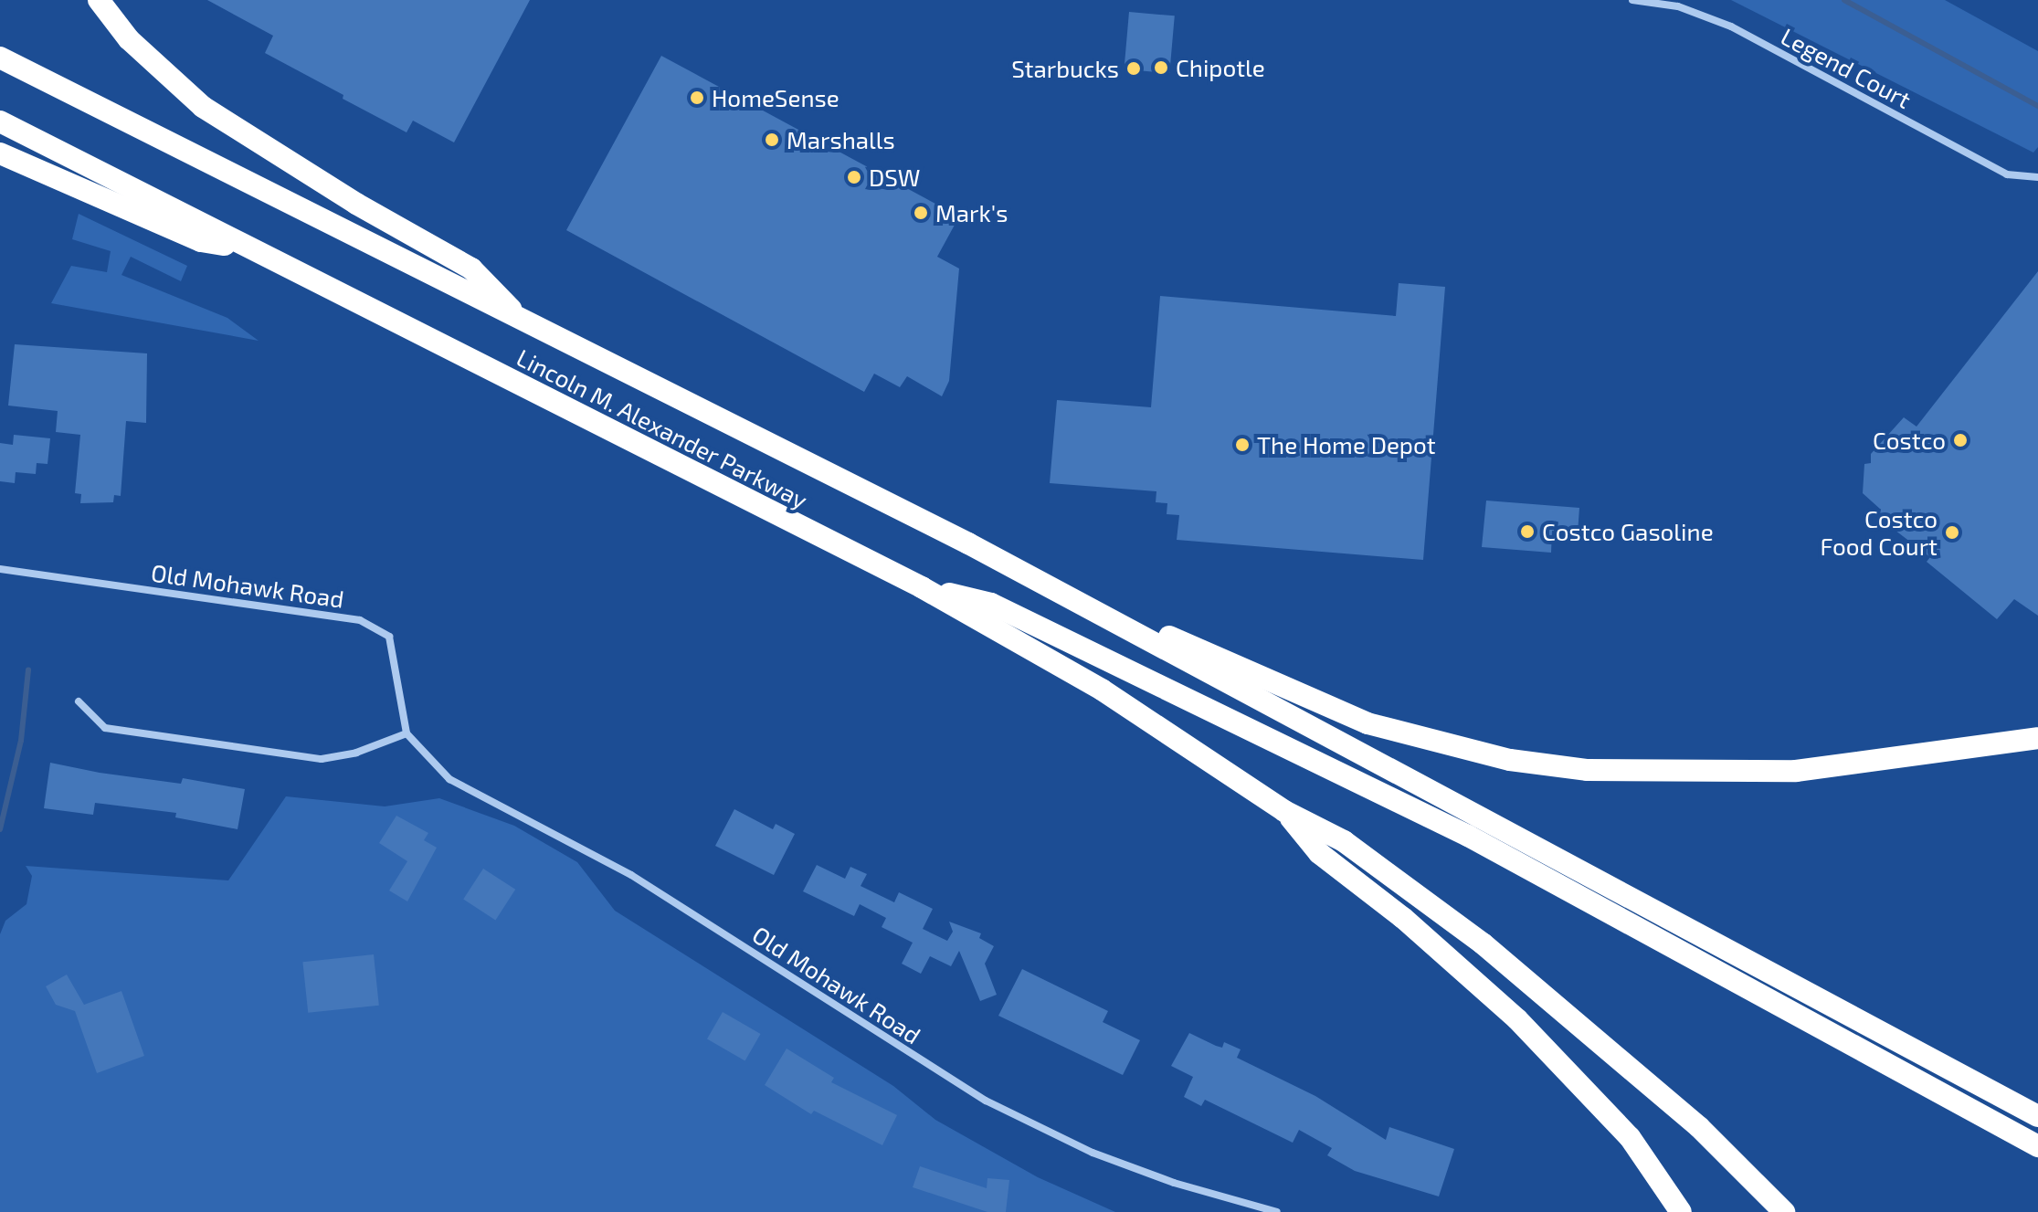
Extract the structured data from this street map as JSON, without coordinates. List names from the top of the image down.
{
  "streets": {
    "highway": ["Lincoln M. Alexander Parkway"],
    "street": ["Legend Court", "Old Mohawk Road"]
  },
  "places": [
    "Chipotle",
    "Starbucks",
    "HomeSense",
    "Marshalls",
    "DSW",
    "Mark's",
    "Costco",
    "The Home Depot",
    "Costco Gasoline",
    "Costco Food Court"
  ]
}
